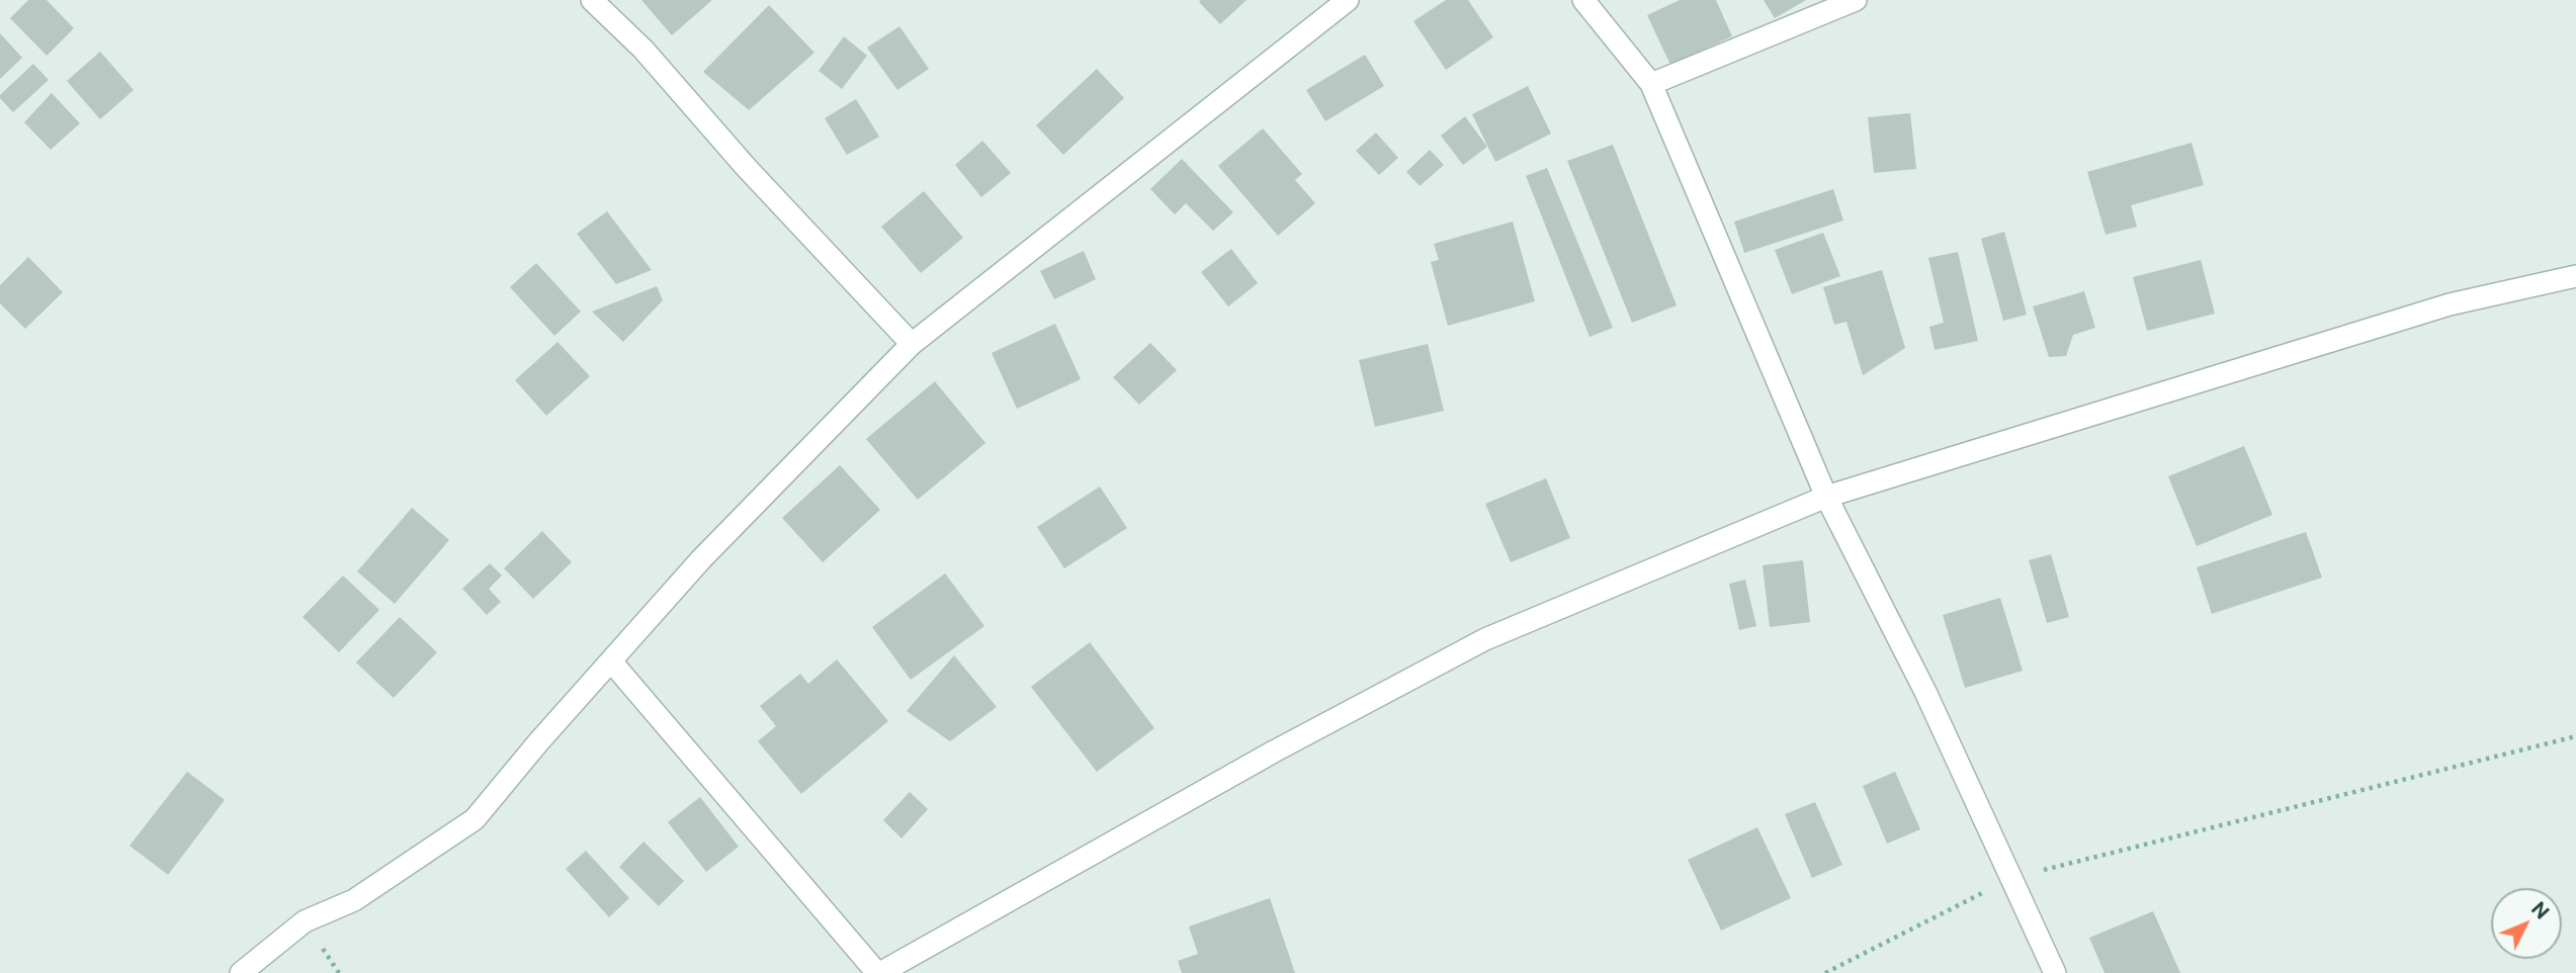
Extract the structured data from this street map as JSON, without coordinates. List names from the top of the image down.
{
  "north": "top right"
}
